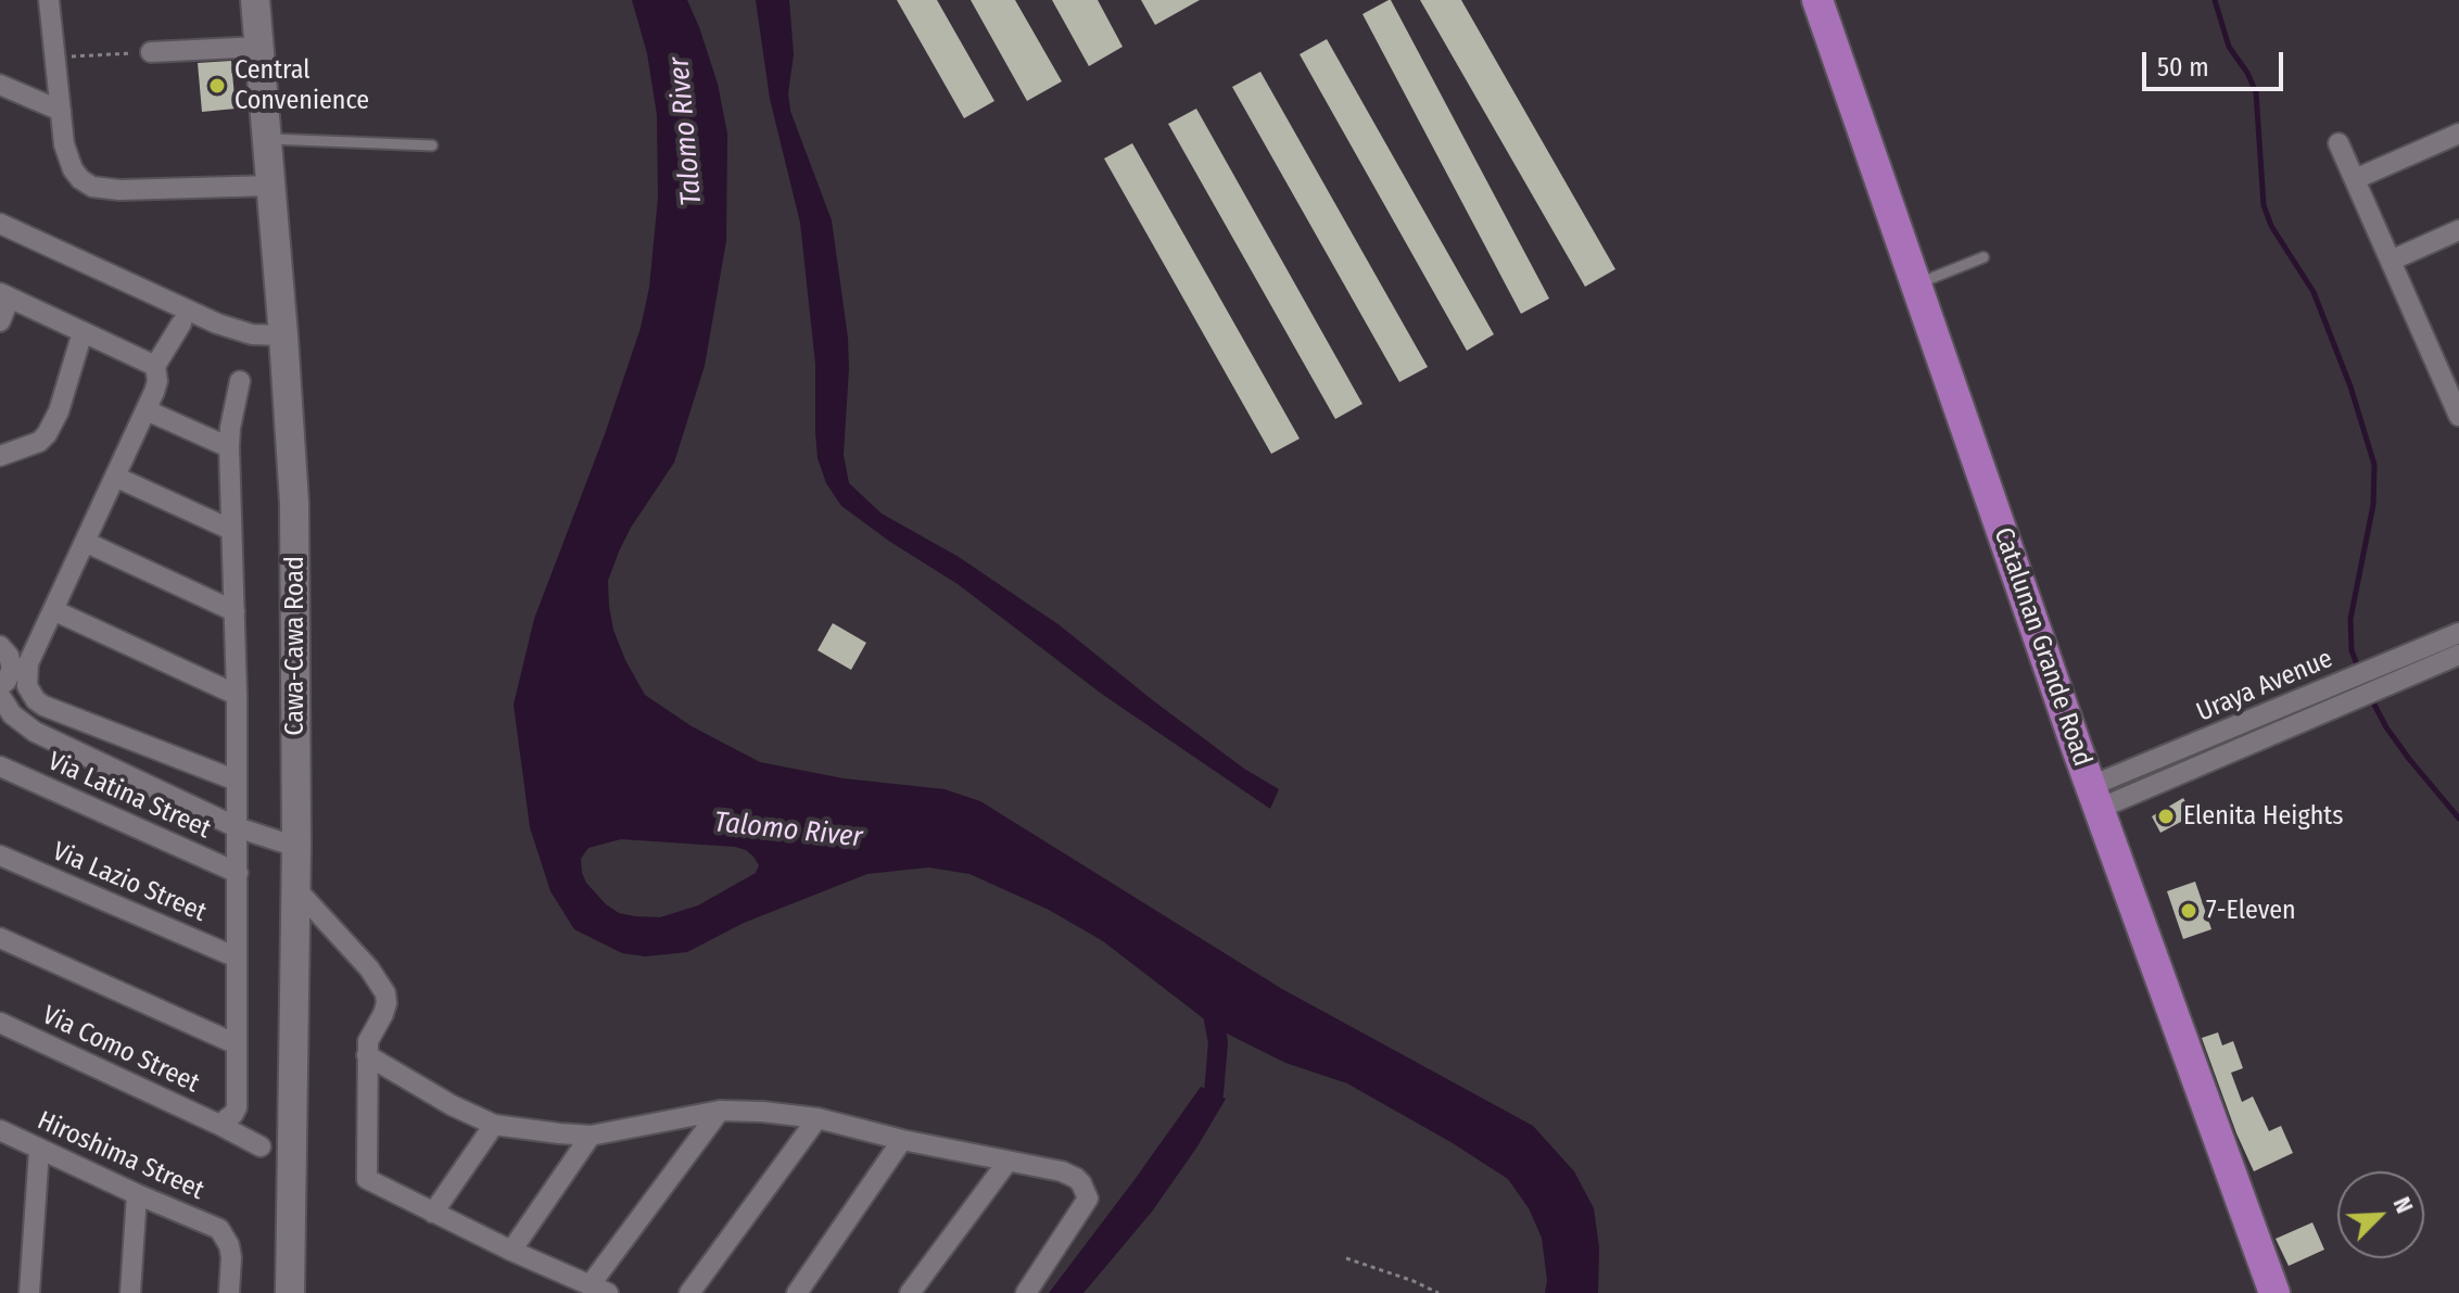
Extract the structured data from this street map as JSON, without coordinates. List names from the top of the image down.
{
  "streets": {
    "main road": ["Catalunan Grande Road"],
    "street": [
      "Cawa-Cawa Road",
      "Uraya Avenue",
      "Via Latina Street",
      "Via Lazio Street",
      "Via Como Street",
      "Hiroshima Street"
    ]
  },
  "crossings": [
    ["Catalunan Grande Road", "Uraya Avenue"]
  ],
  "water": ["Talomo River"],
  "places": ["Central Convenience", "Elenita Heights", "7-Eleven"],
  "scale_bar": "50 m",
  "north": "top right"
}
